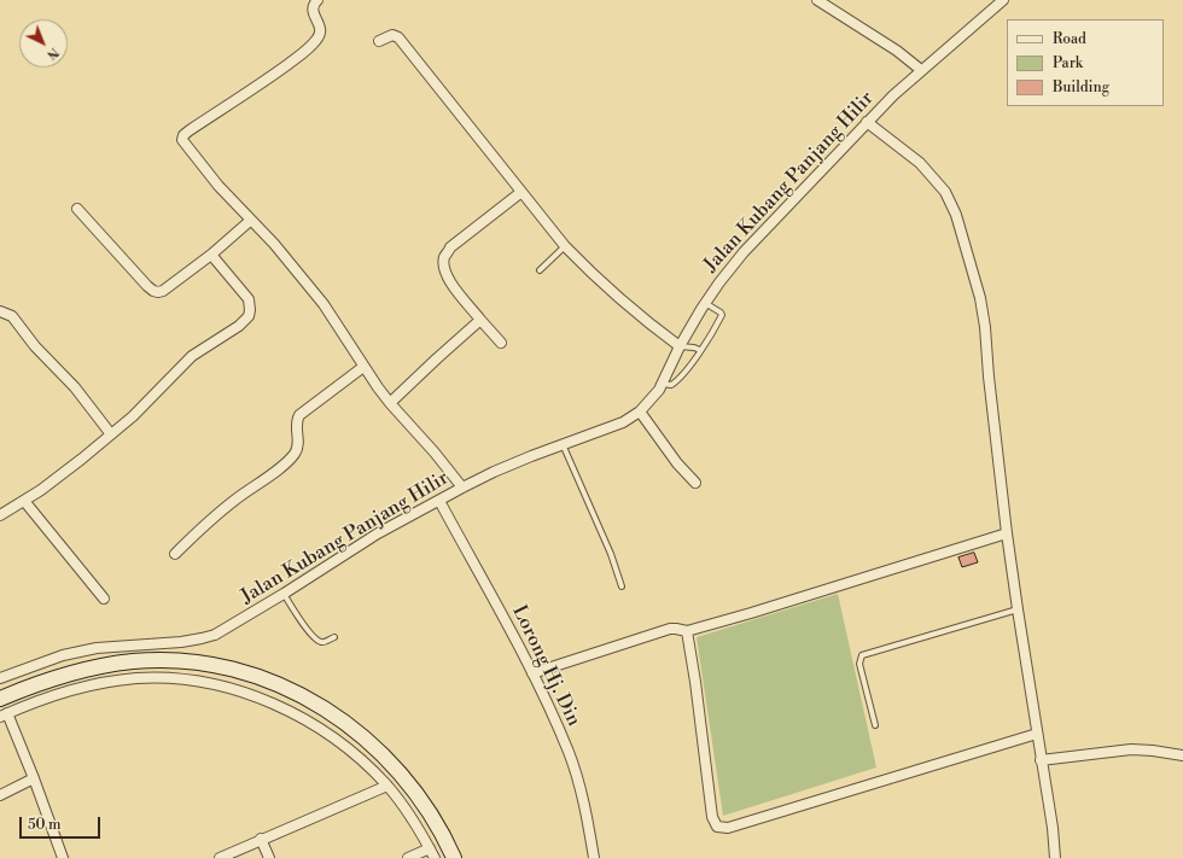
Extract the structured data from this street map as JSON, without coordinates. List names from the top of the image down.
{
  "streets": {
    "street": ["Jalan Kubang Panjang Hilir", "Lorong Hj. Din"]
  },
  "crossings": [
    ["Jalan Kubang Panjang Hilir", "Lorong Hj. Din"]
  ],
  "legend": ["Road", "Park", "Building"],
  "scale_bar": "50 m",
  "north": "bottom right"
}
